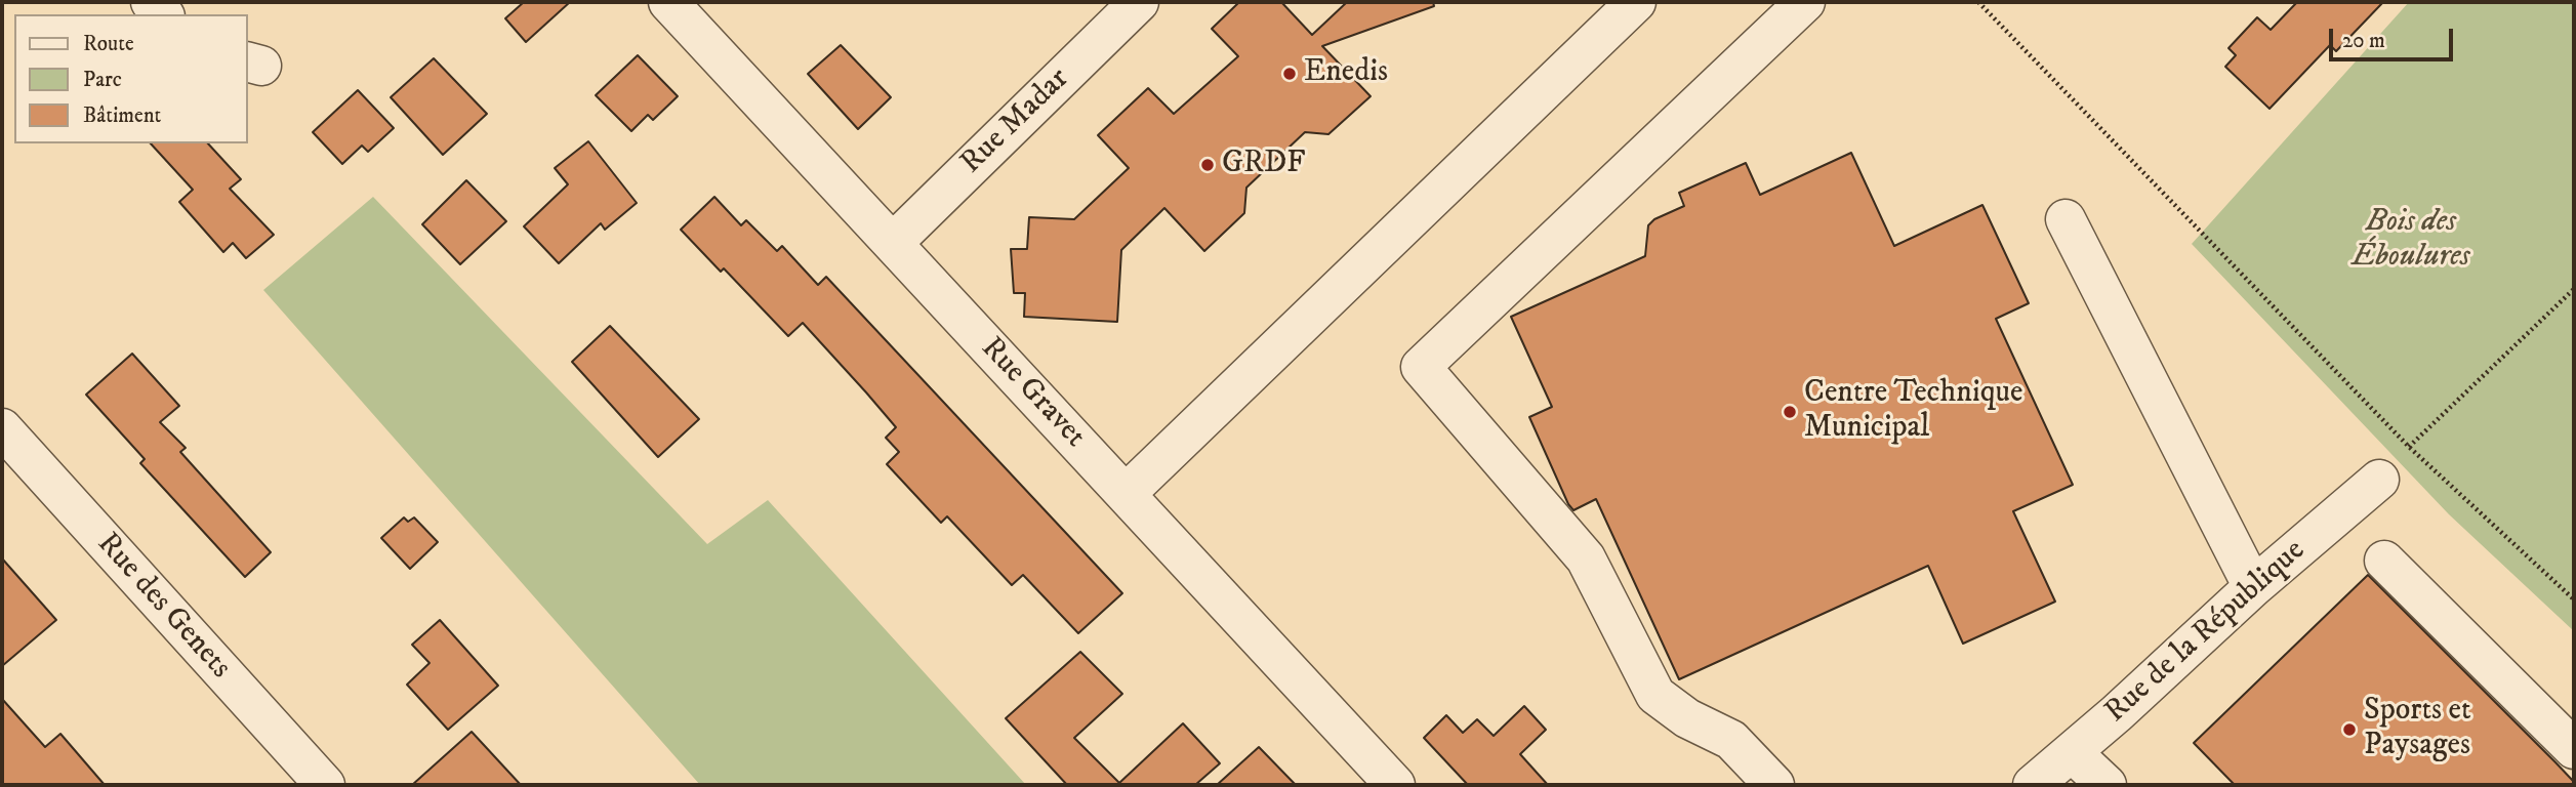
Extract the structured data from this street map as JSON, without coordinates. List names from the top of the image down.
{
  "streets": {
    "street": [
      "Rue Madar",
      "Rue Gravet",
      "Rue des Genets",
      "Rue de la République"
    ]
  },
  "crossings": [
    ["Rue Madar", "Rue Gravet"]
  ],
  "parks": ["Bois des Éboulures"],
  "places": [
    "Enedis",
    "GRDF",
    "Centre Technique Municipal",
    "Sports et Paysages"
  ],
  "legend": ["Route", "Parc", "Bâtiment"],
  "scale_bar": "20 m"
}
